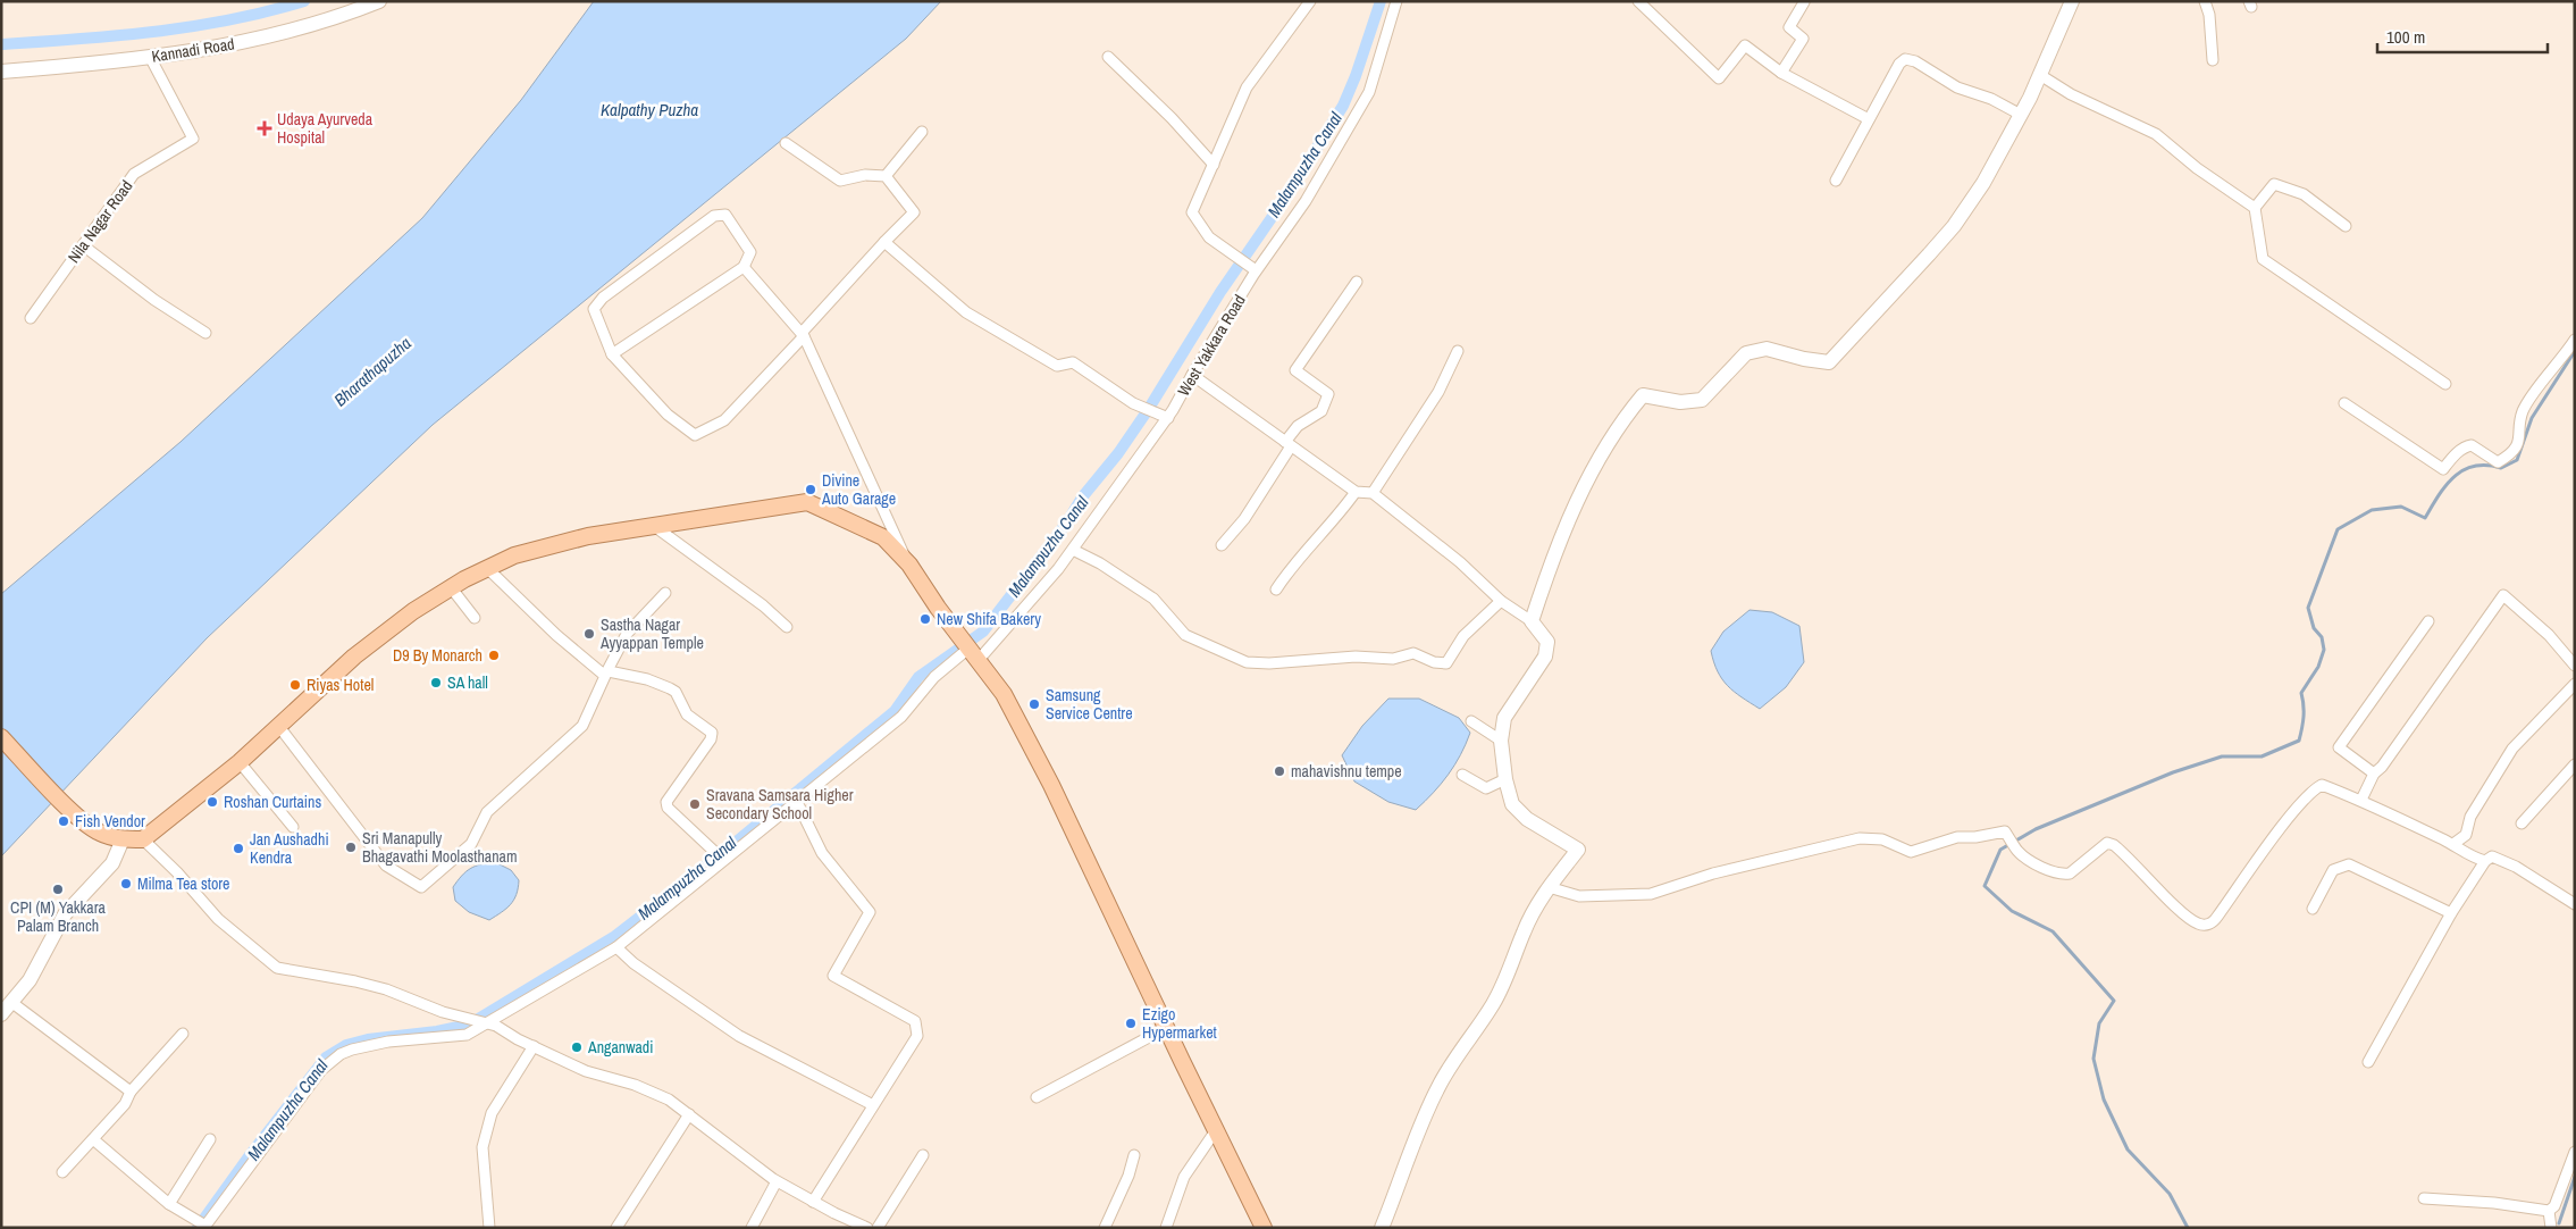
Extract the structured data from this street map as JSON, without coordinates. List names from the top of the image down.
{
  "streets": {
    "street": ["Kannadi Road", "Nila Nagar Road", "West Yakkara Road"]
  },
  "crossings": [
    ["Kannadi Road", "Nila Nagar Road"]
  ],
  "water": ["Kalpathy Puzha", "Malampuzha Canal", "Bharathapuzha"],
  "places": {
    "health": ["Udaya Ayurveda Hospital"],
    "other": [
      "Divine Auto Garage",
      "New Shifa Bakery",
      "Sastha Nagar Ayyappan Temple",
      "D9 By Monarch",
      "SA hall",
      "Riyas Hotel",
      "Samsung Service Centre",
      "mahavishnu tempe",
      "Roshan Curtains",
      "Sravana Samsara Higher Secondary School",
      "Fish Vendor",
      "Sri Manapully Bhagavathi Moolasthanam",
      "Jan Aushadhi Kendra",
      "Milma Tea store",
      "CPI (M) Yakkara Palam Branch",
      "Ezigo Hypermarket",
      "Anganwadi"
    ]
  },
  "scale_bar": "100 m"
}
